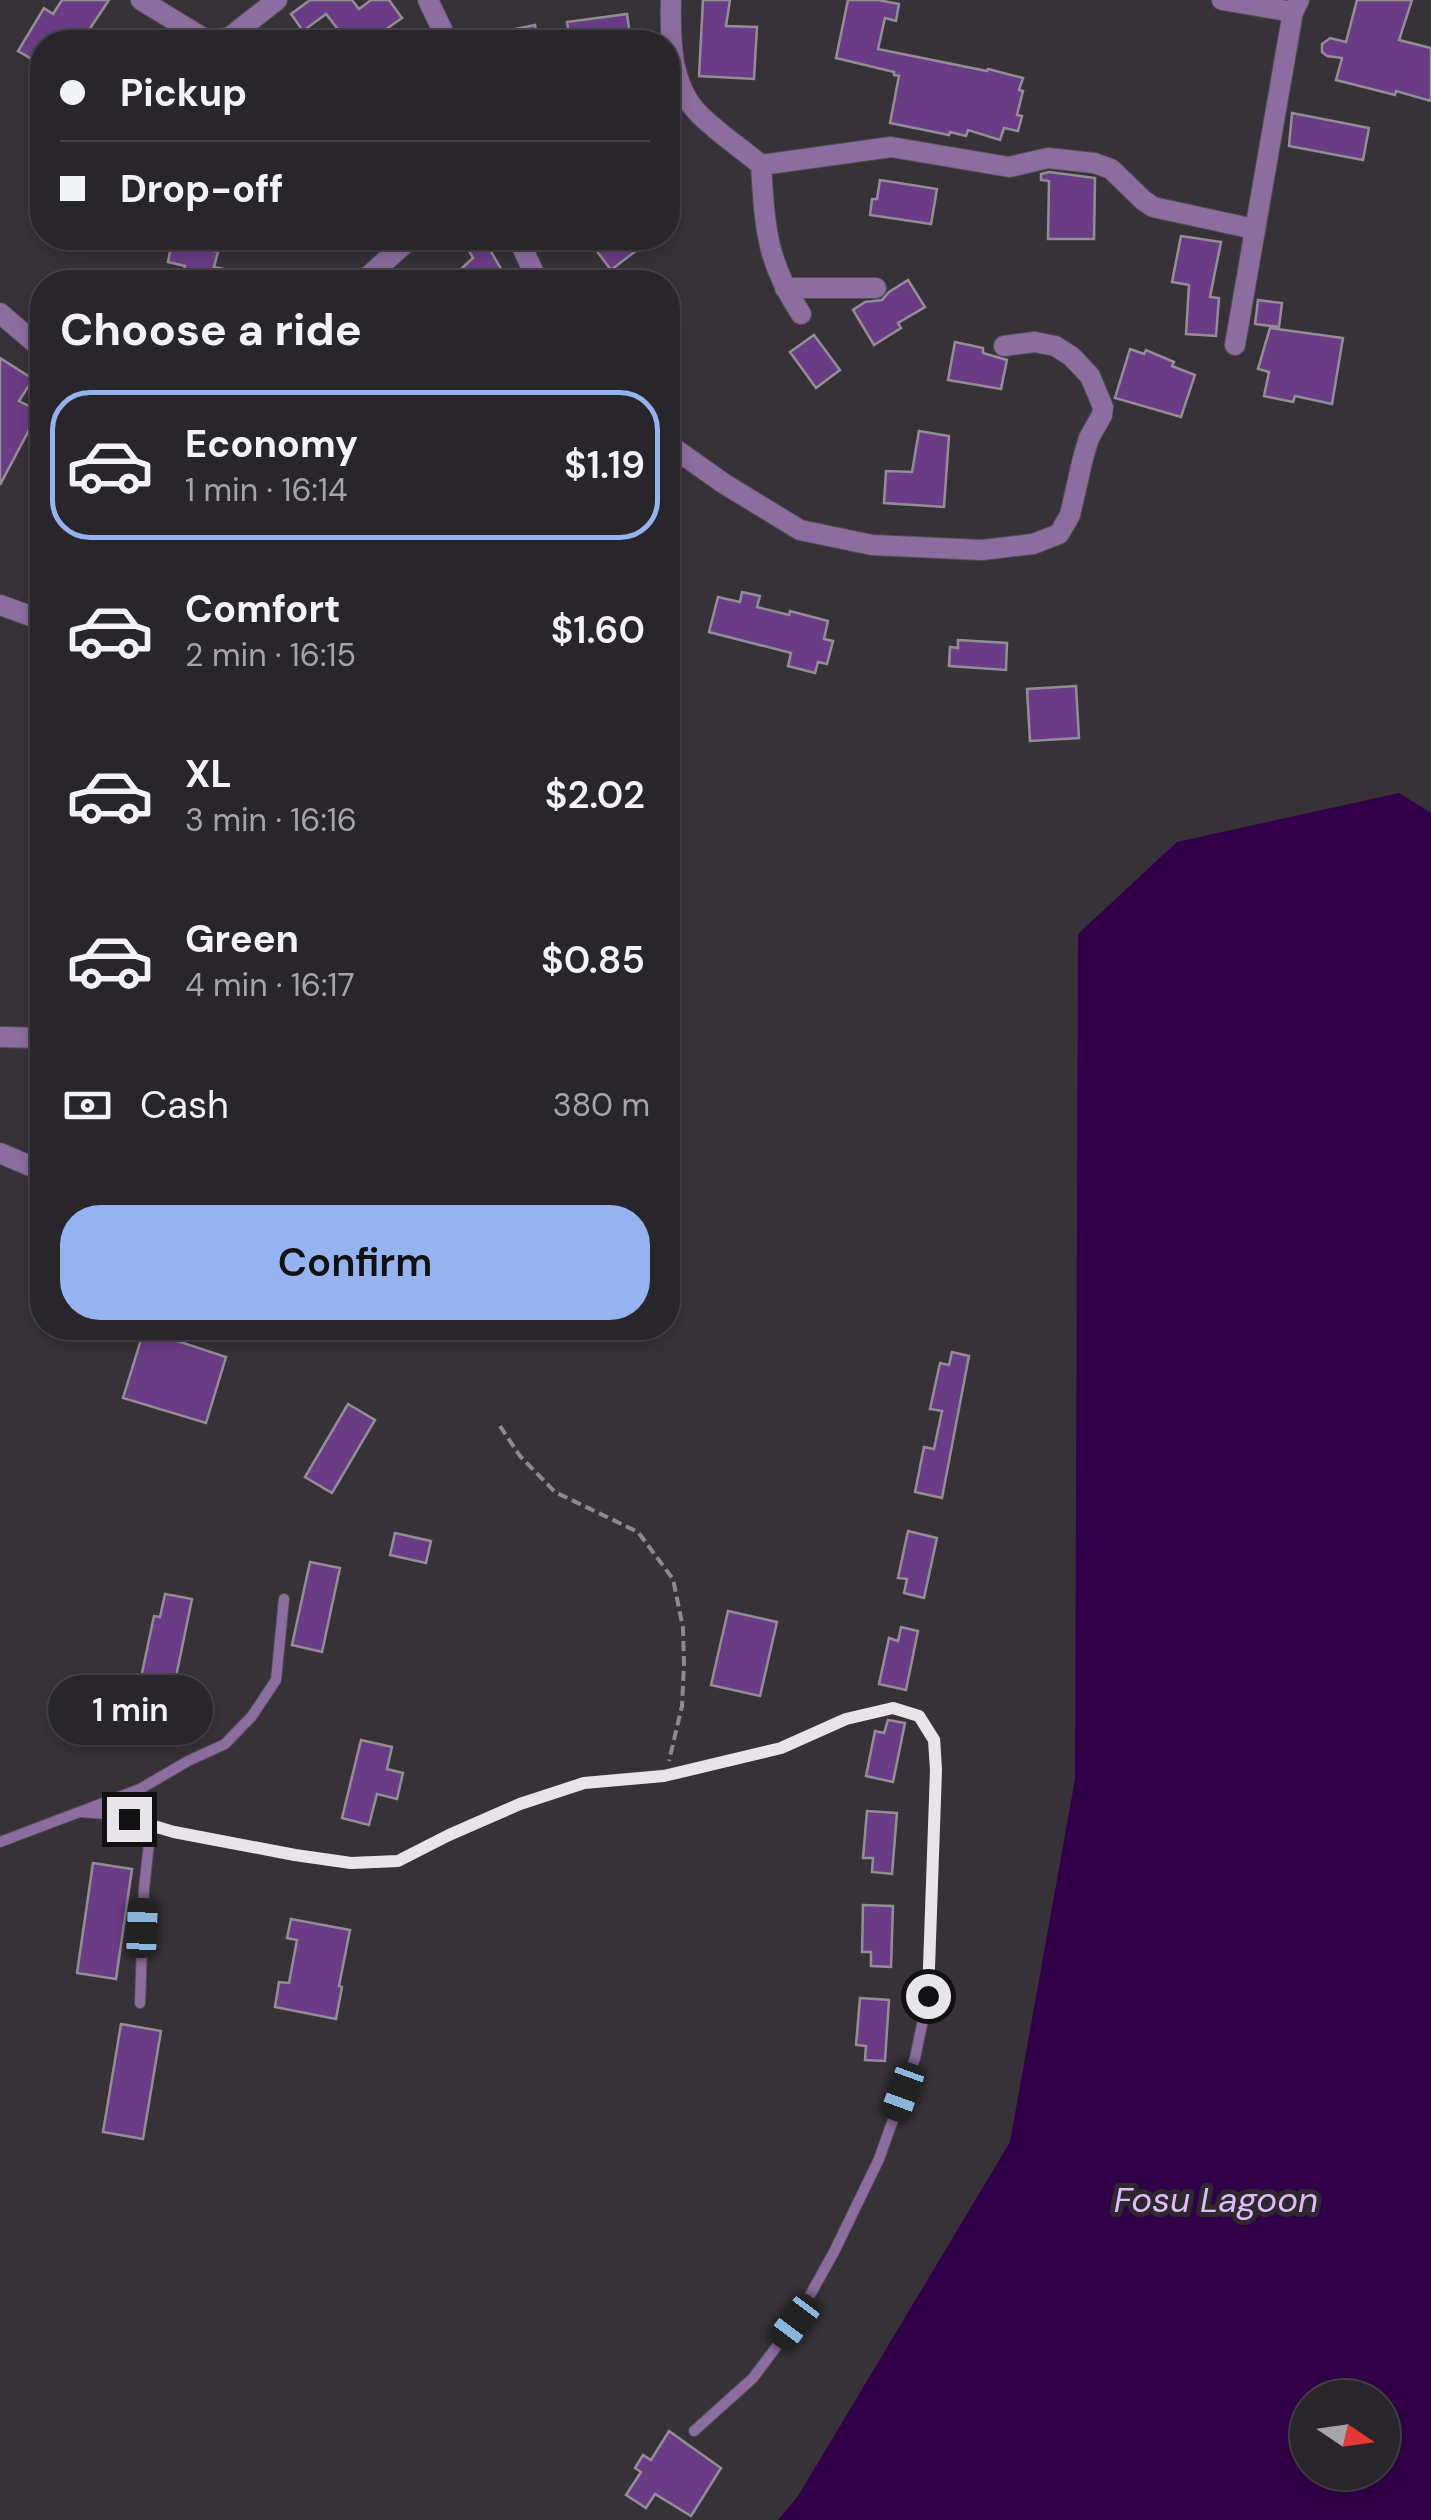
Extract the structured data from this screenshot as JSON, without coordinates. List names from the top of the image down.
{
  "water": ["Fosu Lagoon"],
  "north": "right",
  "page": {
    "banner": ["Pickup", "Drop-off"],
    "heading": "Choose a ride",
    "list": [
      {
        "name": "Economy",
        "note": "1 min · 16:14",
        "value": "$1.19"
      },
      {
        "name": "Comfort",
        "note": "2 min · 16:15",
        "value": "$1.60"
      },
      {
        "name": "XL",
        "note": "3 min · 16:16",
        "value": "$2.02"
      },
      {
        "name": "Green",
        "note": "4 min · 16:17",
        "value": "$0.85"
      }
    ],
    "pay": ["Cash", "380 m"],
    "buttons": "Confirm",
    "bubble": "1 min"
  }
}
